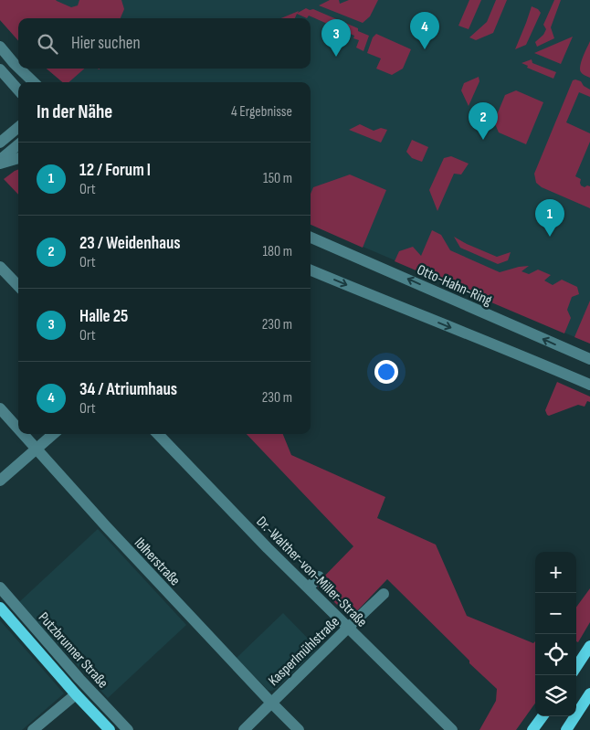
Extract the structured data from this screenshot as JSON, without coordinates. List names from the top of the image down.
{
  "streets": {
    "main road": ["Putzbrunner Straße"],
    "street": [
      "Otto-Hahn-Ring",
      "Iblherstraße",
      "Dr.-Walther-von-Miller-Straße",
      "Kasperlmühlstraße"
    ]
  },
  "crossings": [
    ["Iblherstraße", "Kasperlmühlstraße"],
    ["Dr.-Walther-von-Miller-Straße", "Kasperlmühlstraße"]
  ],
  "page": {
    "pins": [
      "4",
      "3",
      "2",
      "1"
    ],
    "search": "Hier suchen",
    "heading": ["In der Nähe", "4 Ergebnisse"],
    "list": [
      {
        "mark": "1",
        "name": "12 / Forum I",
        "note": "Ort",
        "value": "150 m"
      },
      {
        "mark": "2",
        "name": "23 / Weidenhaus",
        "note": "Ort",
        "value": "180 m"
      },
      {
        "mark": "3",
        "name": "Halle 25",
        "note": "Ort",
        "value": "230 m"
      },
      {
        "mark": "4",
        "name": "34 / Atriumhaus",
        "note": "Ort",
        "value": "230 m"
      }
    ],
    "map_buttons": ["+", "−"]
  }
}
